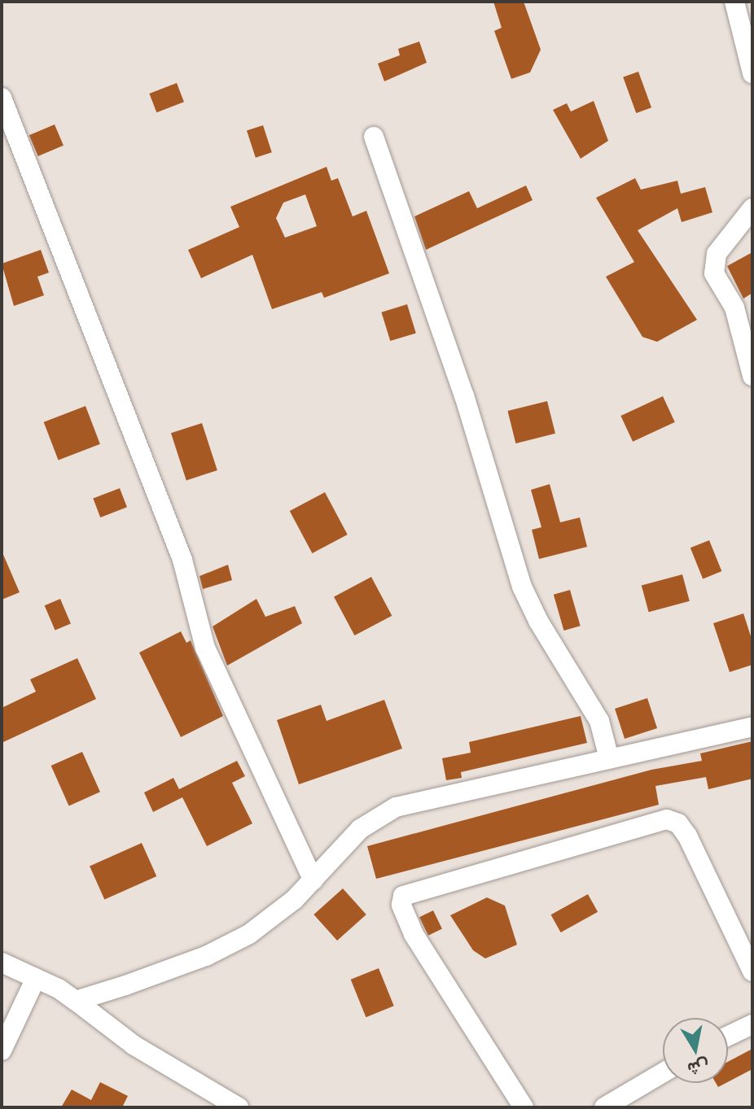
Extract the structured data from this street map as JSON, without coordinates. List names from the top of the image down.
{
  "north": "bottom"
}
